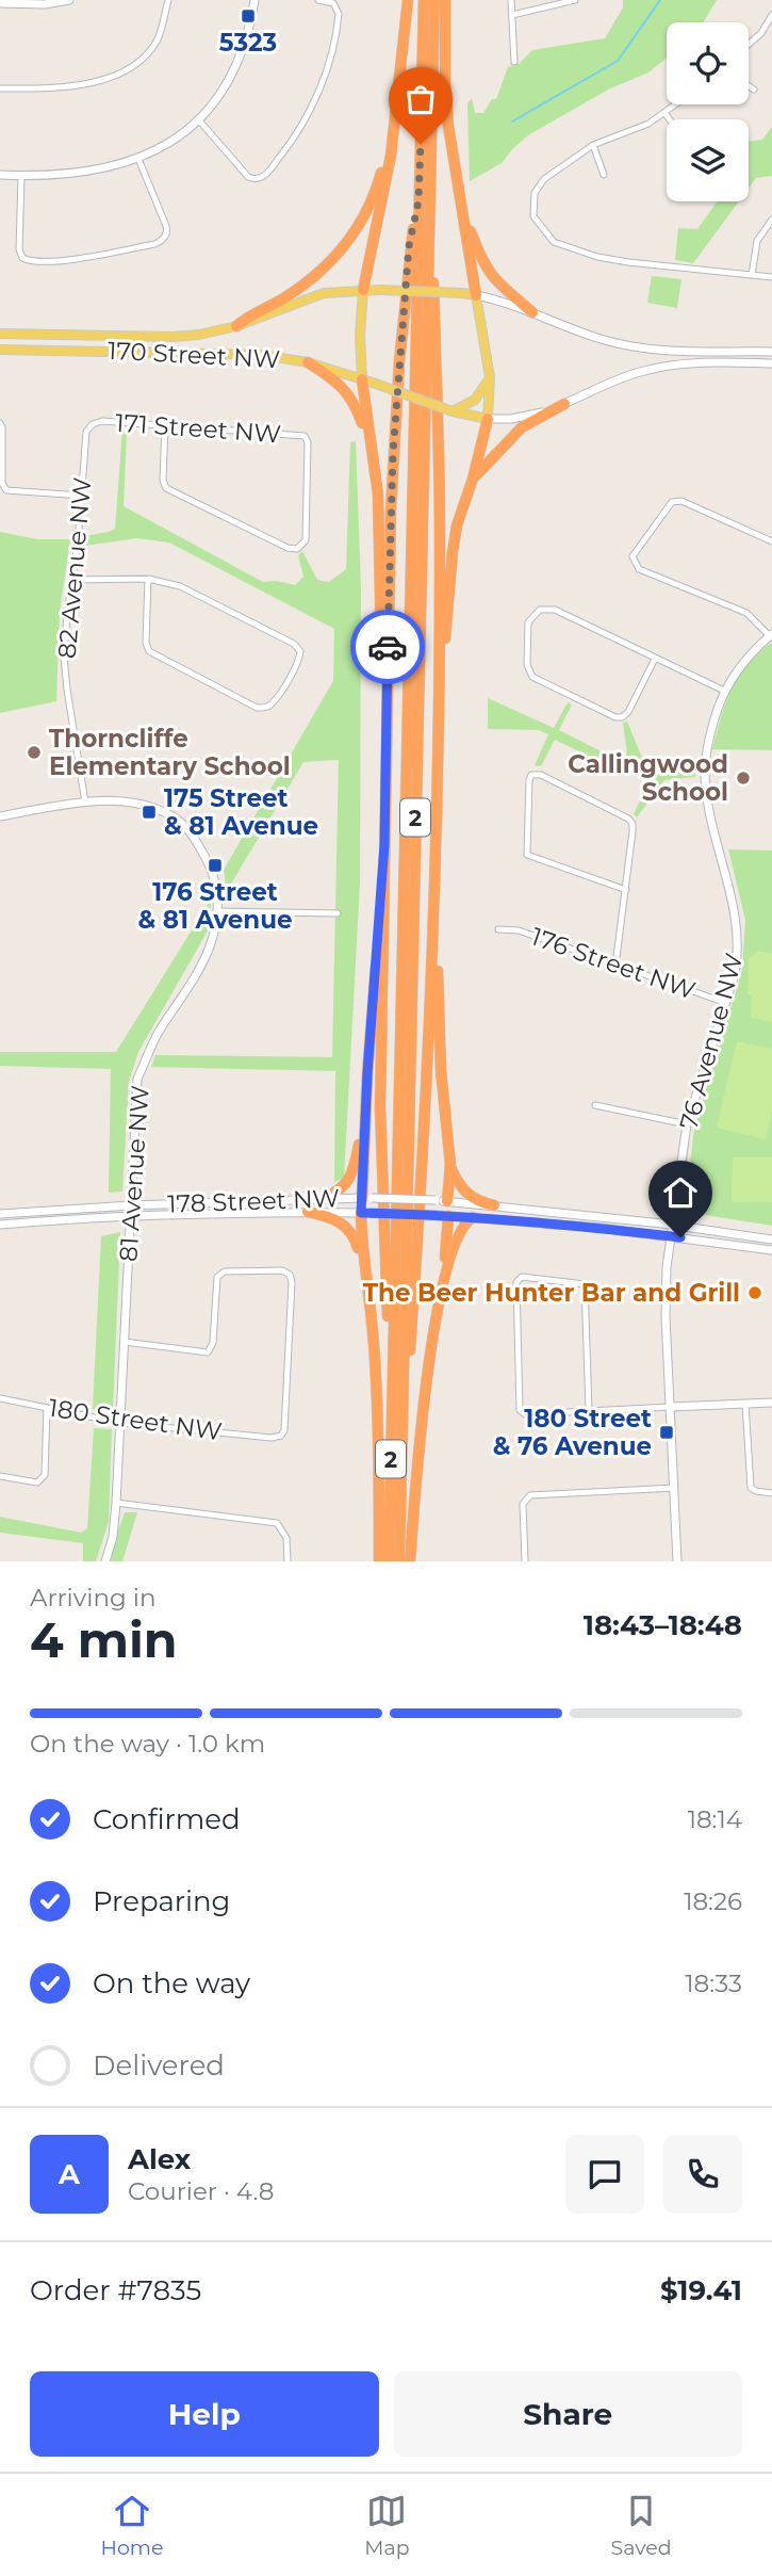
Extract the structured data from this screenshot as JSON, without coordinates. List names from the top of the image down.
{
  "streets": {
    "highway": ["2"],
    "main road": ["170 Street NW"],
    "street": [
      "171 Street NW",
      "82 Avenue NW",
      "176 Street NW",
      "76 Avenue NW",
      "81 Avenue NW",
      "178 Street NW",
      "180 Street NW"
    ]
  },
  "crossings": [
    ["171 Street NW", "82 Avenue NW"],
    ["82 Avenue NW", "81 Avenue NW"],
    ["176 Street NW", "76 Avenue NW"],
    ["76 Avenue NW", "178 Street NW"],
    ["81 Avenue NW", "178 Street NW"],
    ["81 Avenue NW", "180 Street NW"]
  ],
  "places": {
    "transit": [
      "5323",
      "175 Street & 81 Avenue",
      "176 Street & 81 Avenue",
      "180 Street & 76 Avenue"
    ],
    "other": ["Thorncliffe Elementary School", "Callingwood School", "The Beer Hunter Bar and Grill"]
  },
  "page": {
    "heading": ["4 min", "Arriving in", "18:43–18:48"],
    "panel": [
      "Alex",
      "Courier · 4.8",
      "Order #7835",
      "$19.41"
    ],
    "bar": "On the way · 1.0 km",
    "list": [
      ["Confirmed", "18:14"],
      ["Preparing", "18:26"],
      ["On the way", "18:33"],
      "Delivered"
    ],
    "round": "A",
    "buttons": ["Help", "Share"],
    "tabs": ["Home", "Map", "Saved"]
  }
}
